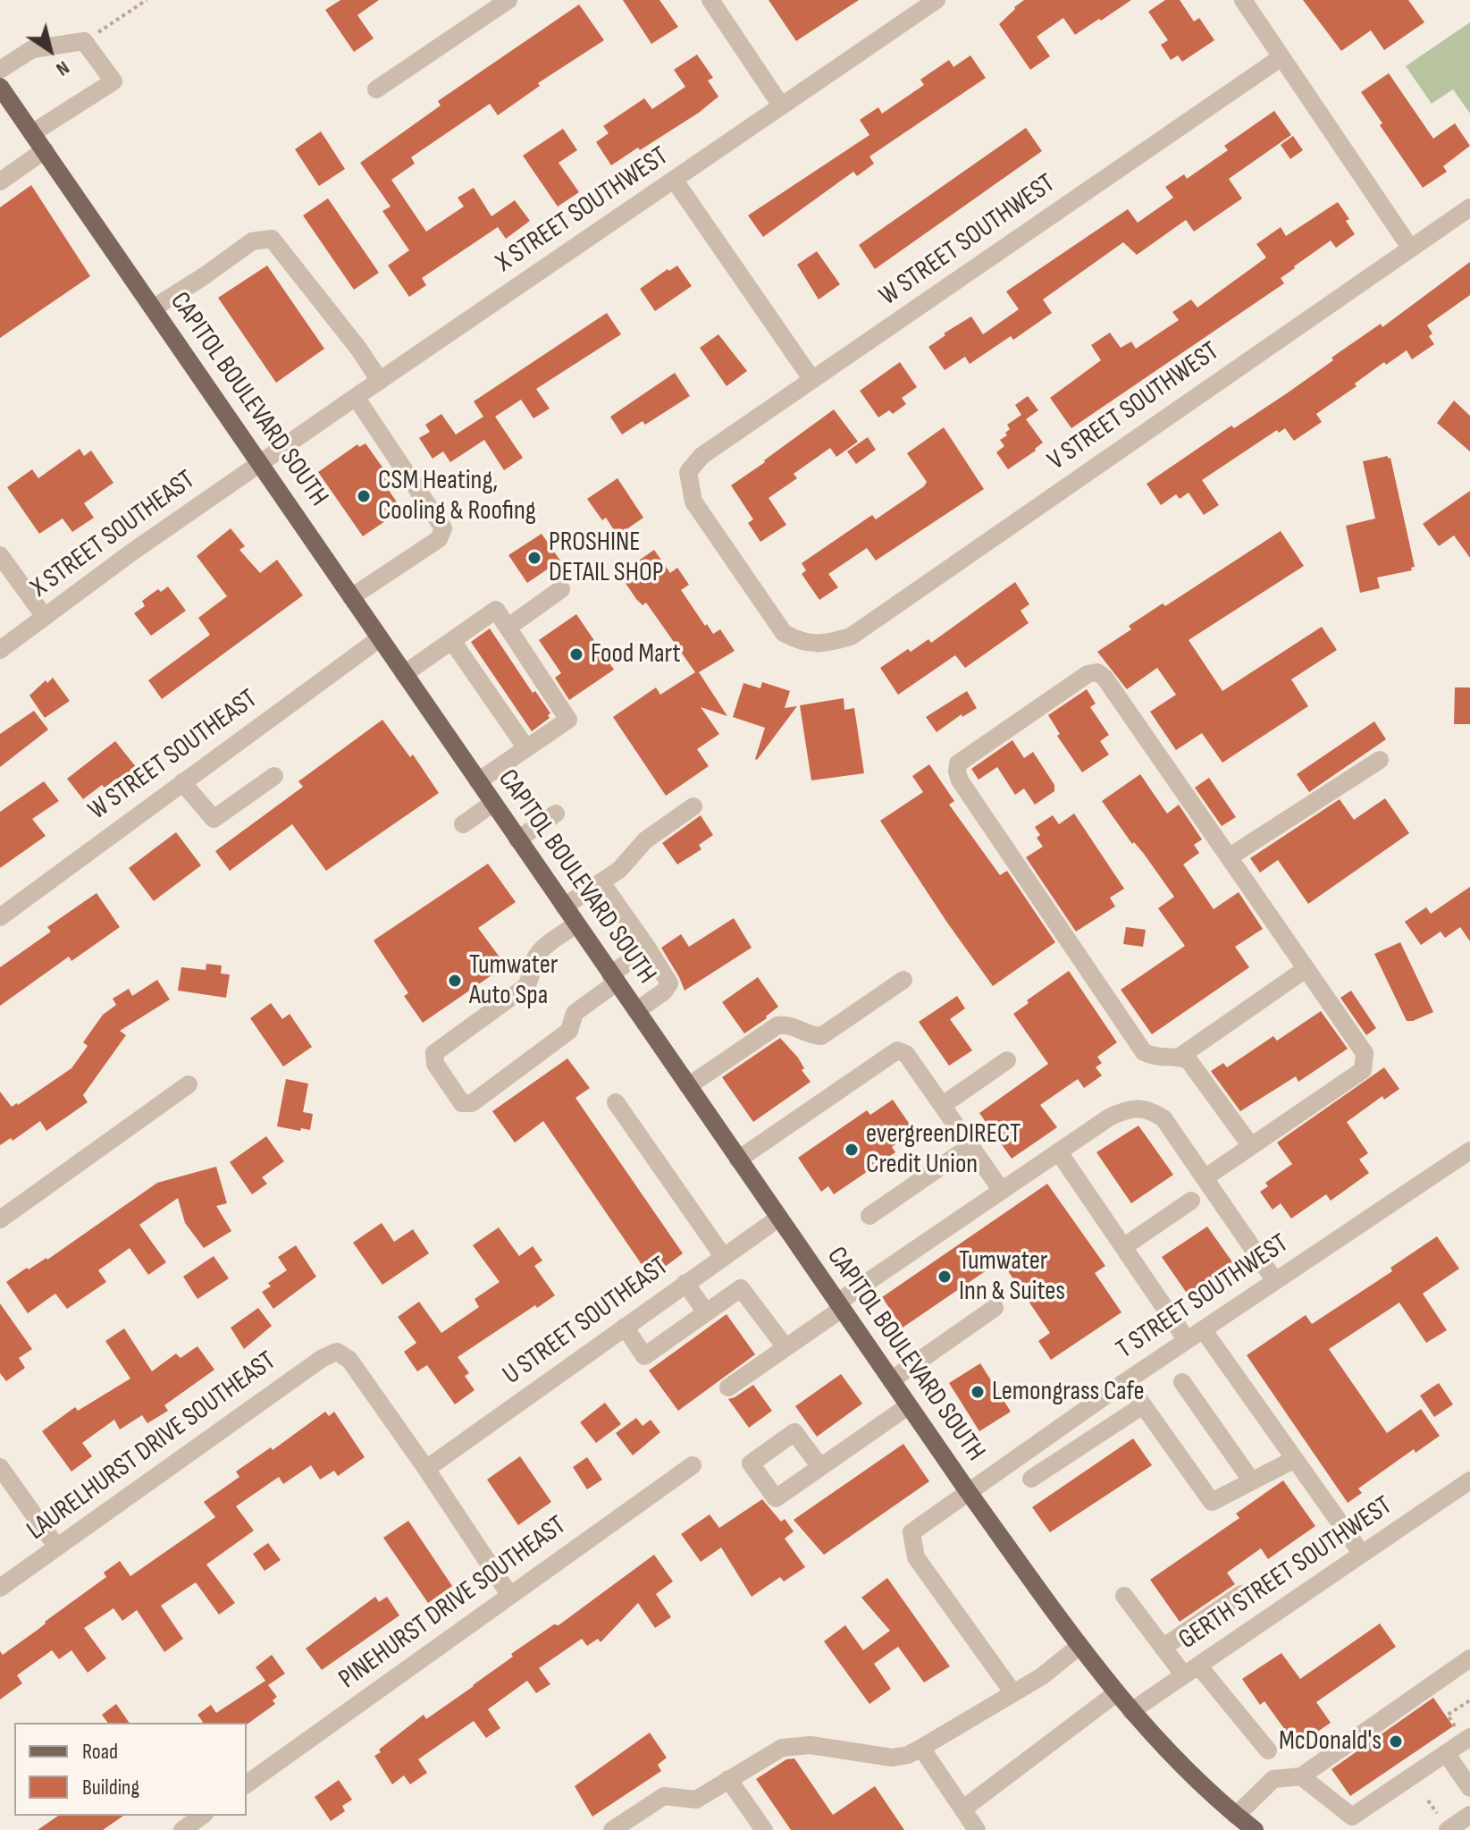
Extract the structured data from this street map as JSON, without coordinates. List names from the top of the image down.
{
  "streets": {
    "main road": ["CAPITOL BOULEVARD SOUTH"],
    "street": [
      "X STREET SOUTHWEST",
      "W STREET SOUTHWEST",
      "V STREET SOUTHWEST",
      "X STREET SOUTHEAST",
      "W STREET SOUTHEAST",
      "T STREET SOUTHWEST",
      "U STREET SOUTHEAST",
      "LAURELHURST DRIVE SOUTHEAST",
      "GERTH STREET SOUTHWEST",
      "PINEHURST DRIVE SOUTHEAST"
    ]
  },
  "crossings": [
    ["X STREET SOUTHWEST", "CAPITOL BOULEVARD SOUTH"],
    ["X STREET SOUTHWEST", "X STREET SOUTHEAST"],
    ["W STREET SOUTHWEST", "V STREET SOUTHWEST"],
    ["CAPITOL BOULEVARD SOUTH", "X STREET SOUTHEAST"],
    ["CAPITOL BOULEVARD SOUTH", "W STREET SOUTHEAST"],
    ["CAPITOL BOULEVARD SOUTH", "T STREET SOUTHWEST"],
    ["CAPITOL BOULEVARD SOUTH", "U STREET SOUTHEAST"],
    ["CAPITOL BOULEVARD SOUTH", "GERTH STREET SOUTHWEST"],
    ["U STREET SOUTHEAST", "LAURELHURST DRIVE SOUTHEAST"]
  ],
  "places": [
    "CSM Heating, Cooling & Roofing",
    "PROSHINE DETAIL SHOP",
    "Food Mart",
    "Tumwater Auto Spa",
    "evergreenDIRECT Credit Union",
    "Tumwater Inn & Suites",
    "Lemongrass Cafe",
    "McDonald's"
  ],
  "legend": ["Road", "Building"],
  "north": "bottom right"
}
